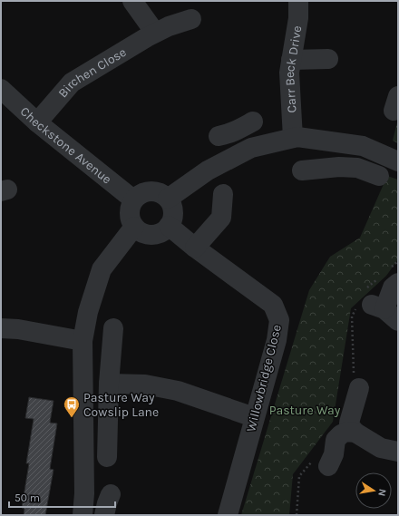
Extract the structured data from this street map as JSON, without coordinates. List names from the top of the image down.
{
  "streets": {
    "street": [
      "Carr Beck Drive",
      "Birchen Close",
      "Checkstone Avenue",
      "Willowbridge Close"
    ]
  },
  "crossings": [
    ["Birchen Close", "Checkstone Avenue"],
    ["Checkstone Avenue", "Willowbridge Close"]
  ],
  "parks": ["Pasture Way"],
  "places": {
    "bus stop": ["Pasture Way Cowslip Lane"]
  },
  "scale_bar": "50 m",
  "north": "right"
}
